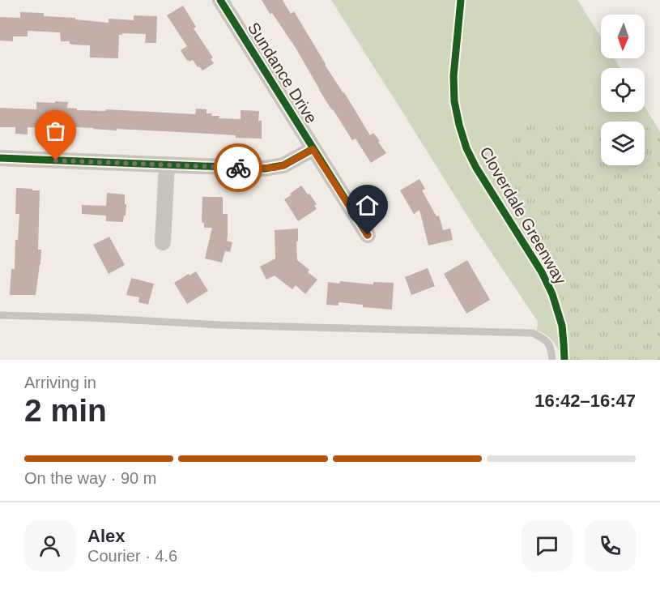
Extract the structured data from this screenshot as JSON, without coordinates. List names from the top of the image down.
{
  "streets": {
    "street": ["Sundance Drive"],
    "cycle path": ["Cloverdale Greenway"]
  },
  "north": "bottom",
  "page": {
    "heading": ["2 min", "Arriving in", "16:42–16:47"],
    "panel": ["Alex", "Courier · 4.6"],
    "bar": "On the way · 90 m"
  }
}
